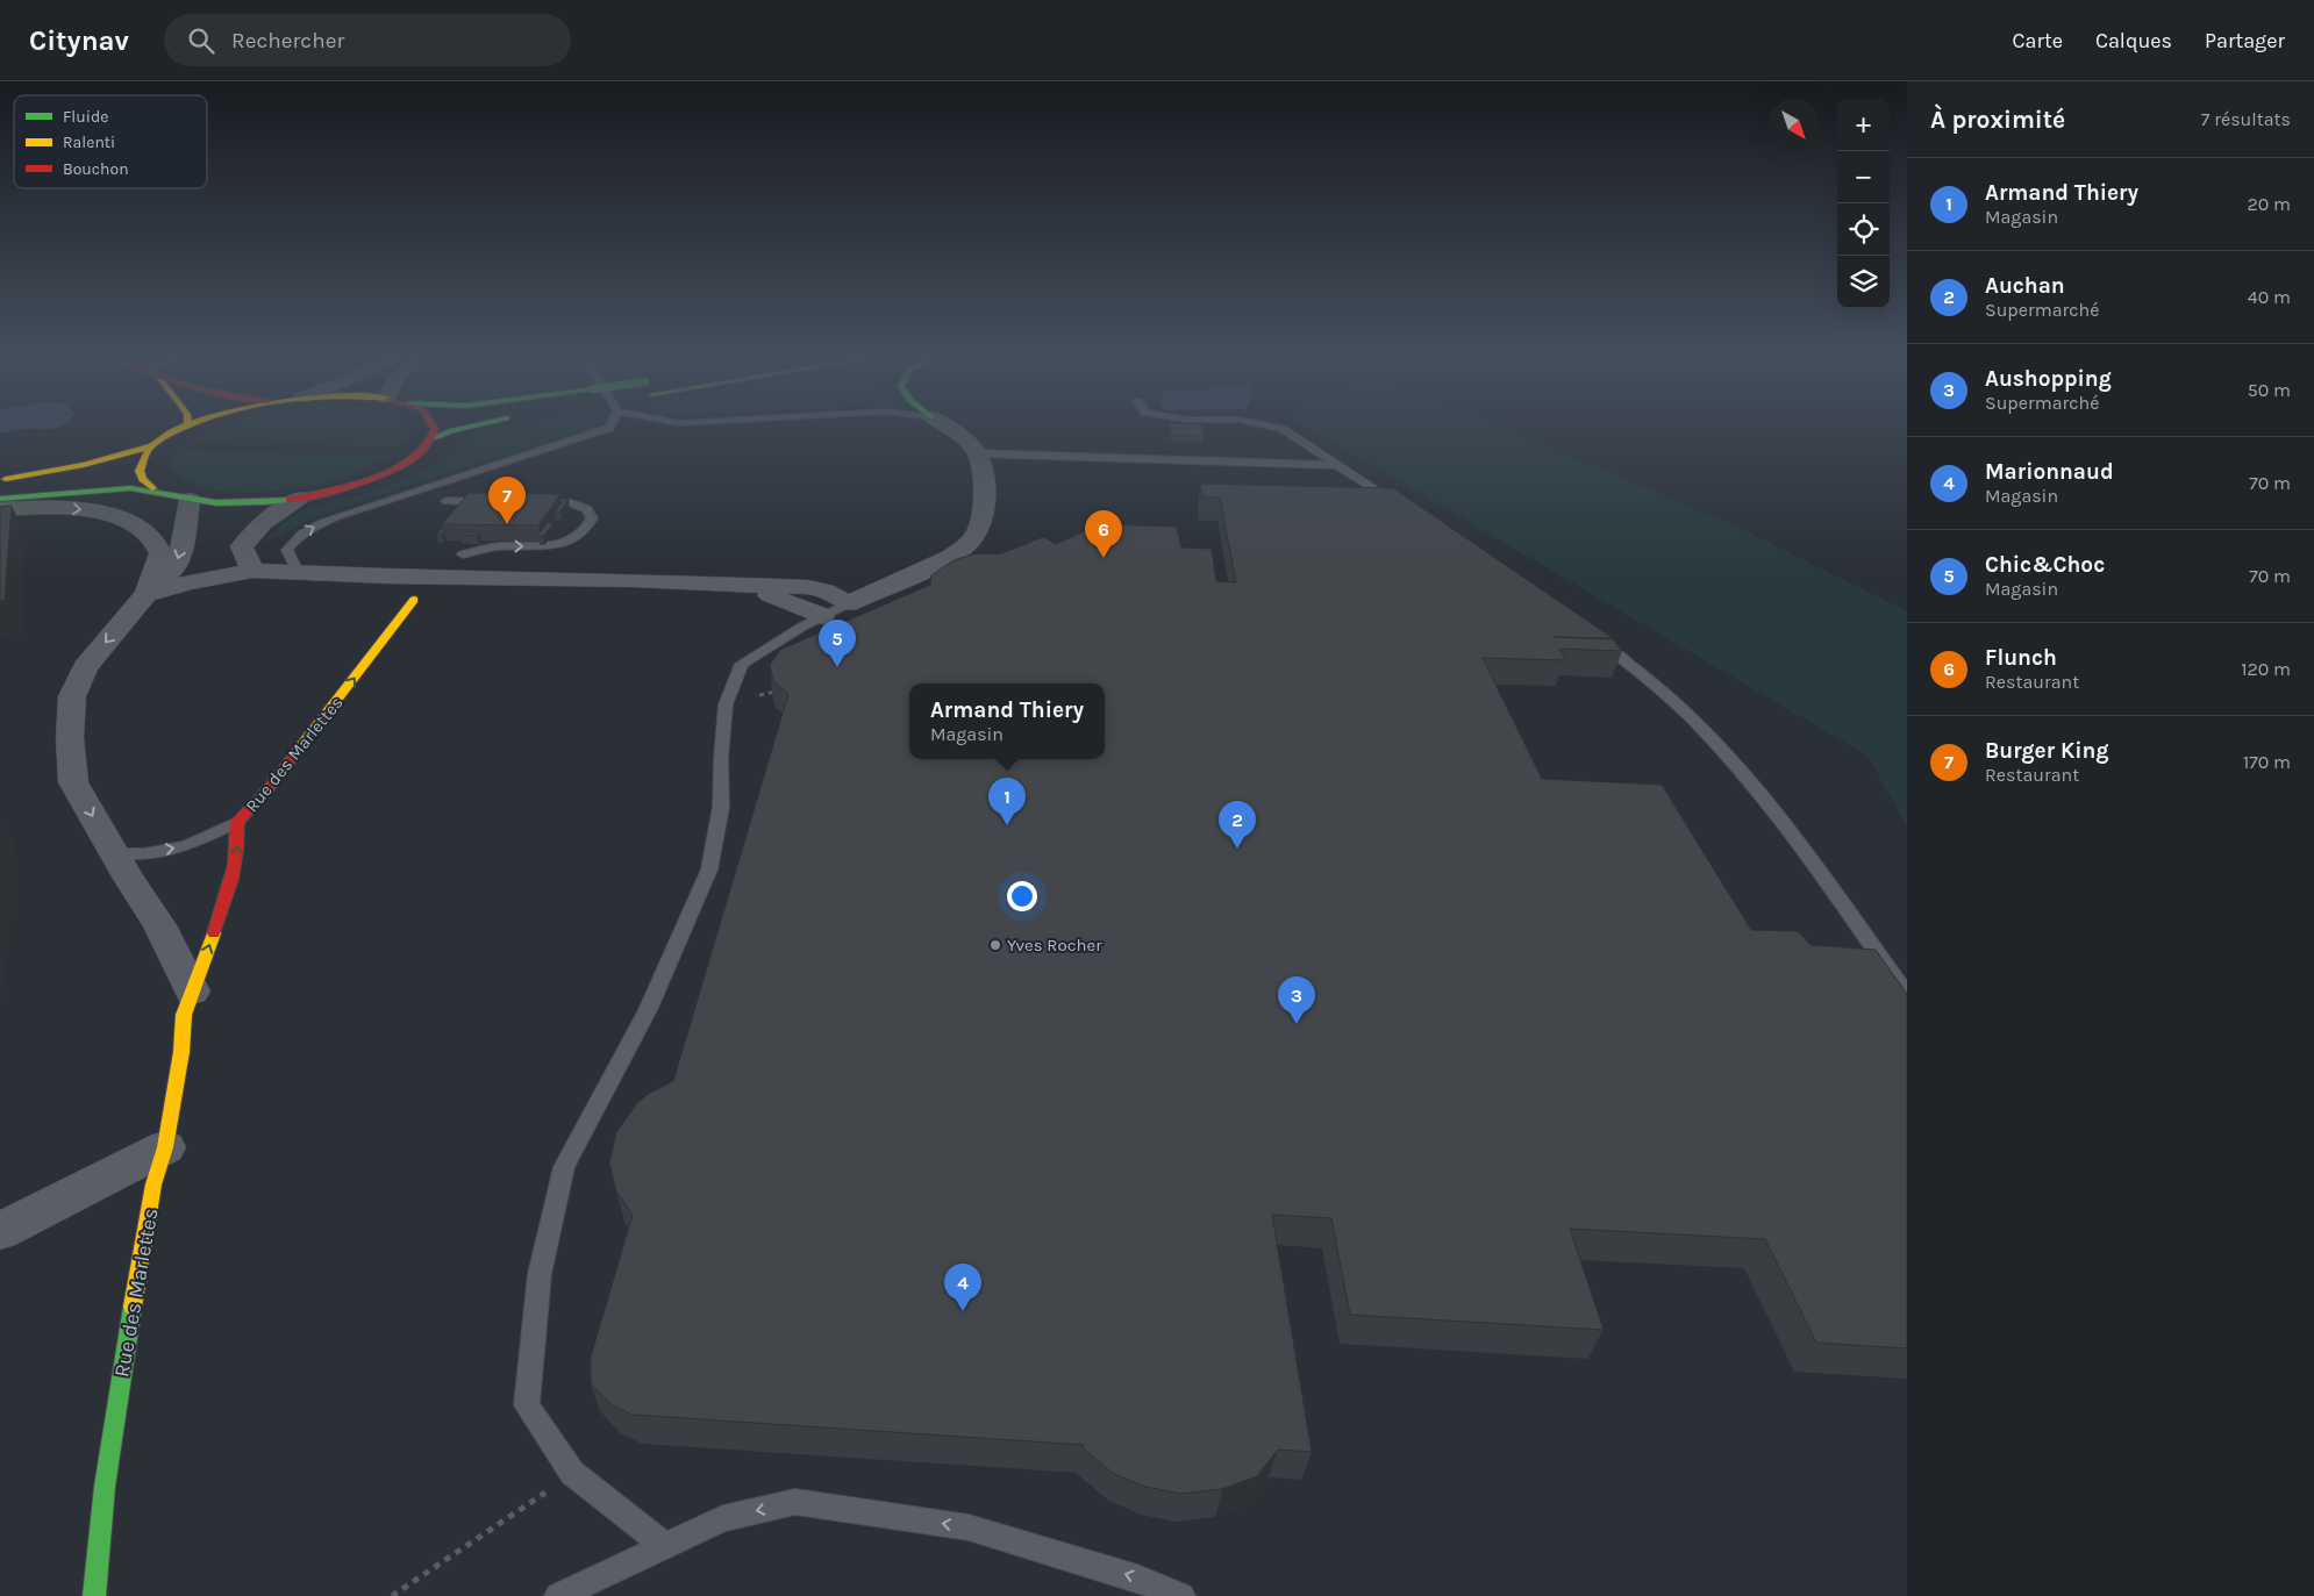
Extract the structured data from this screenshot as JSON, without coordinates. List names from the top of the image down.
{
  "streets": {
    "main road": ["Rue des Marlettes"]
  },
  "one_way": ["Rue des Marlettes"],
  "places": ["Yves Rocher"],
  "legend": ["Fluide", "Ralenti", "Bouchon"],
  "north": "bottom right",
  "page": {
    "header": "Citynav",
    "search": "Rechercher",
    "nav": ["Carte", "Calques", "Partager"],
    "heading": ["À proximité", "7 résultats"],
    "map_buttons": ["+", "−"],
    "list": [
      {
        "mark": "1",
        "name": "Armand Thiery",
        "note": "Magasin",
        "value": "20 m"
      },
      {
        "mark": "2",
        "name": "Auchan",
        "note": "Supermarché",
        "value": "40 m"
      },
      {
        "mark": "3",
        "name": "Aushopping",
        "note": "Supermarché",
        "value": "50 m"
      },
      {
        "mark": "4",
        "name": "Marionnaud",
        "note": "Magasin",
        "value": "70 m"
      },
      {
        "mark": "5",
        "name": "Chic&Choc",
        "note": "Magasin",
        "value": "70 m"
      },
      {
        "mark": "6",
        "name": "Flunch",
        "note": "Restaurant",
        "value": "120 m"
      },
      {
        "mark": "7",
        "name": "Burger King",
        "note": "Restaurant",
        "value": "170 m"
      }
    ],
    "pins": [
      "7",
      "6",
      "5",
      "1",
      "2",
      "3",
      "4"
    ],
    "popup": ["Armand Thiery", "Magasin"]
  }
}
